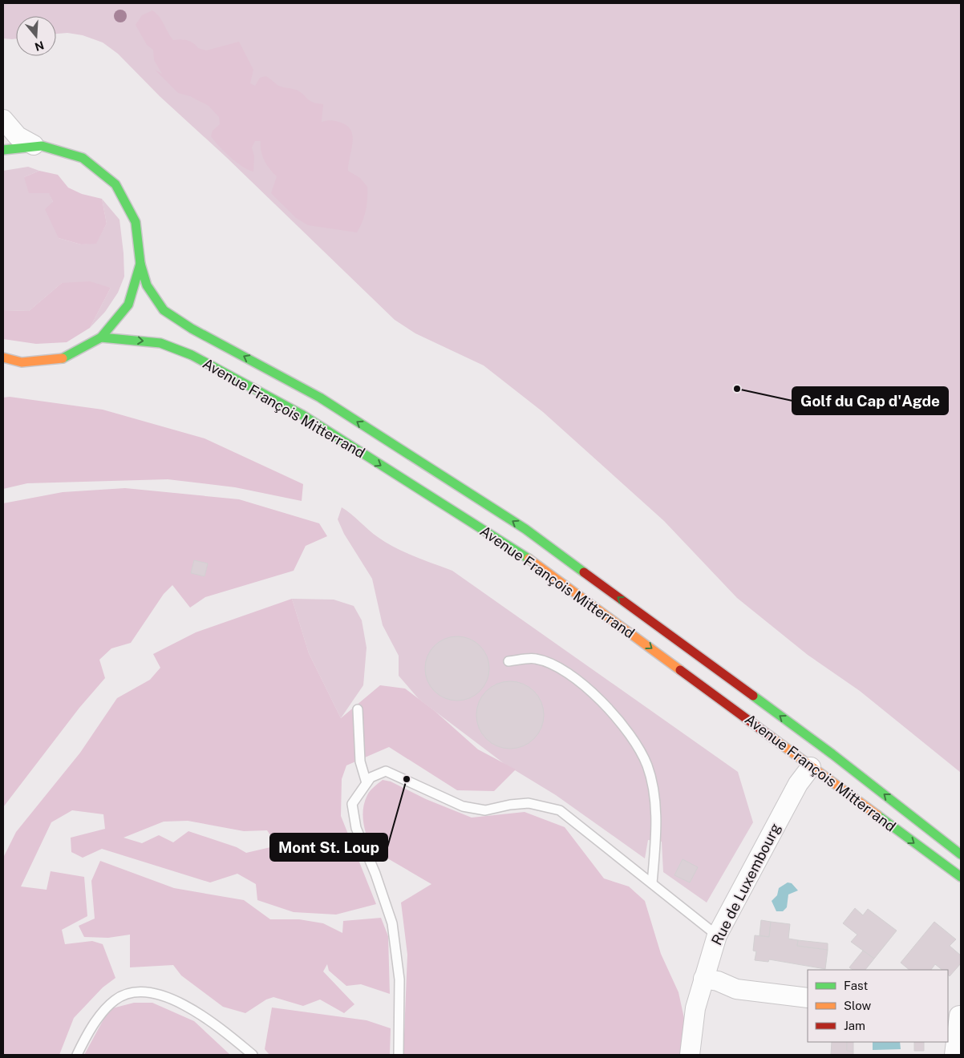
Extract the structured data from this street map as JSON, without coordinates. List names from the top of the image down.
{
  "streets": {
    "main road": ["Avenue François Mitterrand"],
    "street": ["Rue de Luxembourg"]
  },
  "crossings": [
    ["Avenue François Mitterrand", "Rue de Luxembourg"]
  ],
  "places": ["Golf du Cap d'Agde", "Mont St. Loup"],
  "legend": ["Fast", "Slow", "Jam"],
  "north": "bottom"
}
